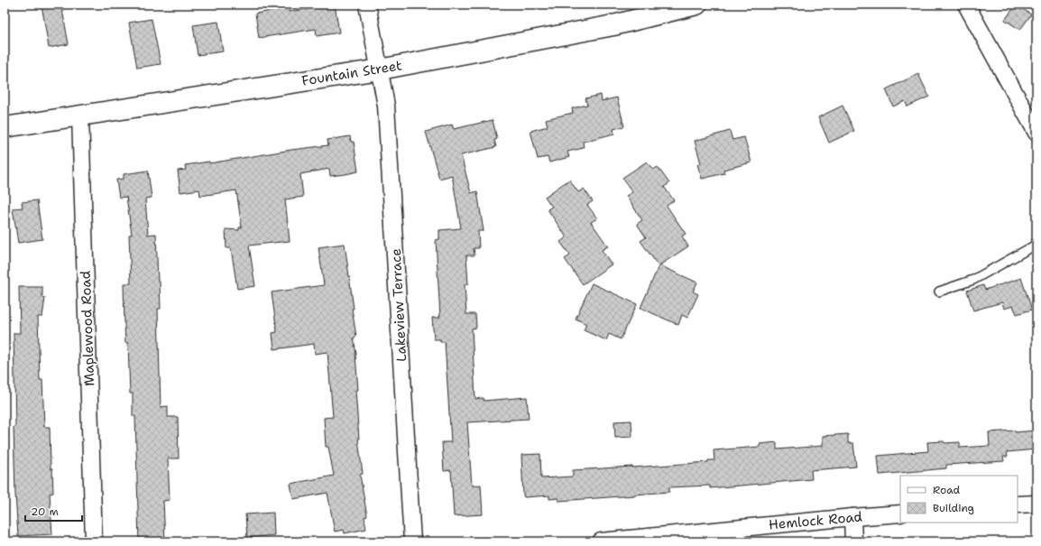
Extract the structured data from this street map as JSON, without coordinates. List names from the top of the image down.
{
  "streets": {
    "main road": ["Fountain Street"],
    "street": ["Lakeview Terrace", "Maplewood Road", "Hemlock Road"]
  },
  "crossings": [
    ["Fountain Street", "Lakeview Terrace"],
    ["Fountain Street", "Maplewood Road"]
  ],
  "legend": ["Road", "Building"],
  "scale_bar": "20 m"
}
